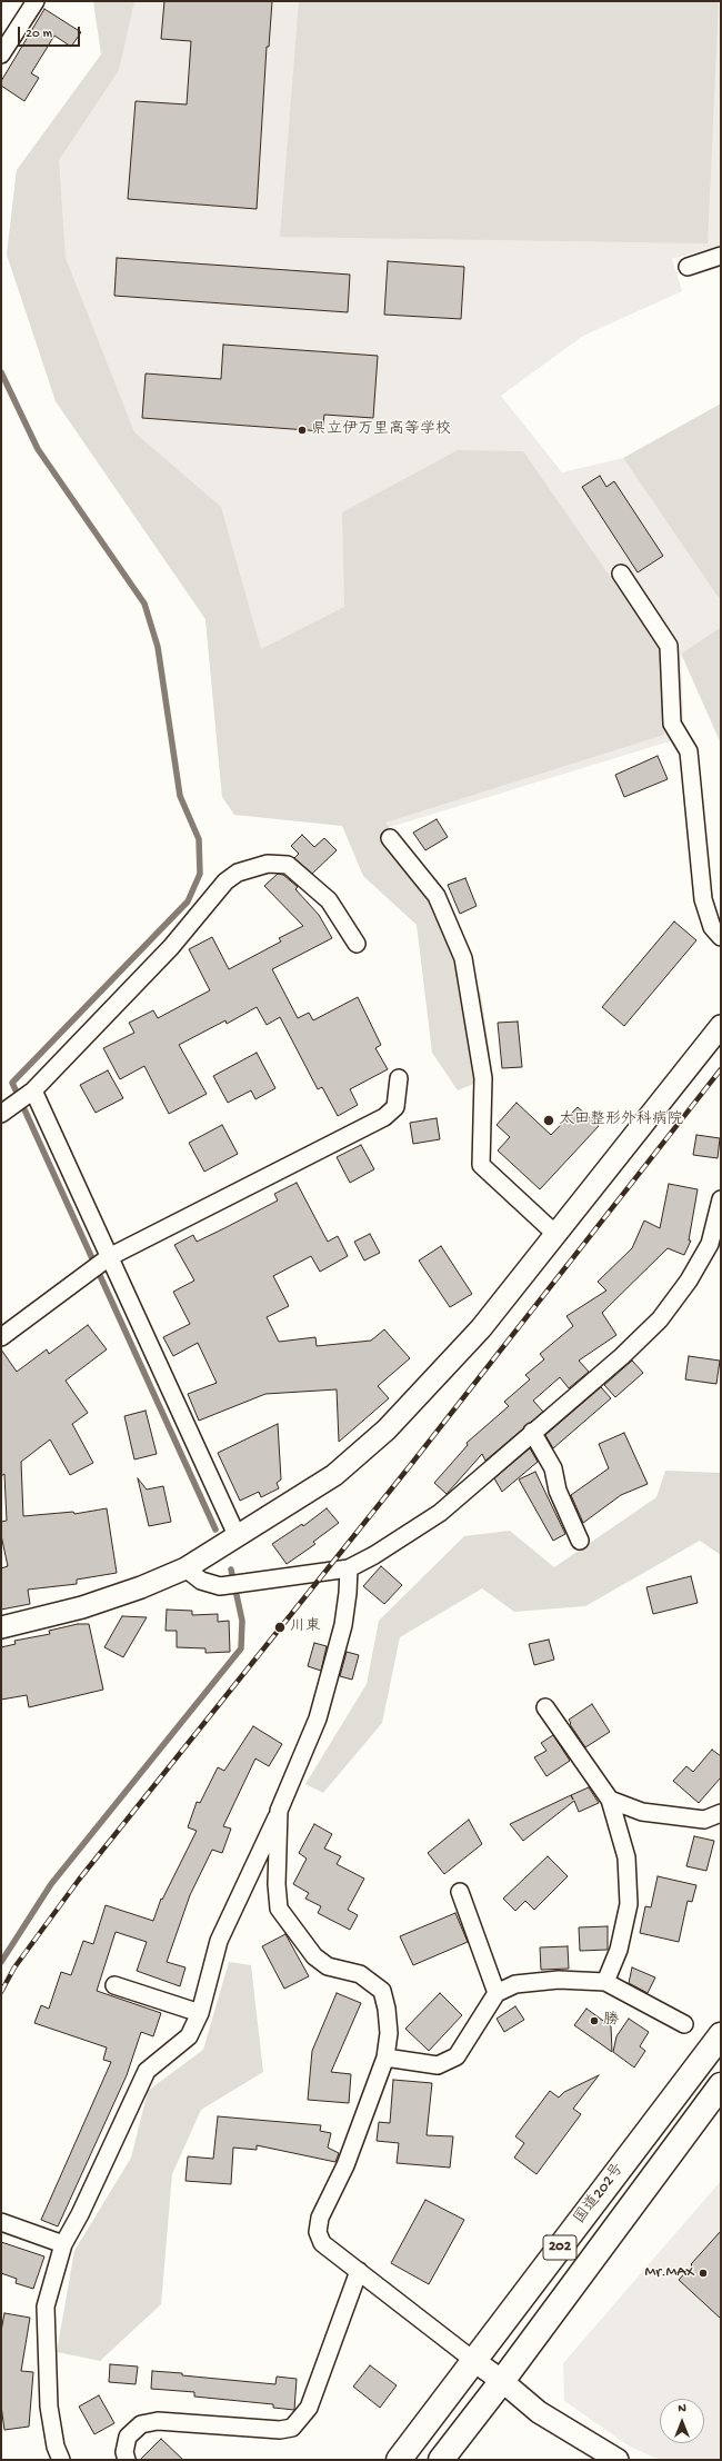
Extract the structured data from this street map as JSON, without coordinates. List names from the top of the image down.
{
  "streets": {
    "highway": ["国道202号", "202"]
  },
  "places": [
    "県立伊万里高等学校",
    "太田整形外科病院",
    "川東",
    "勝",
    "Mr.MAX"
  ],
  "scale_bar": "20 m",
  "north": "top"
}
